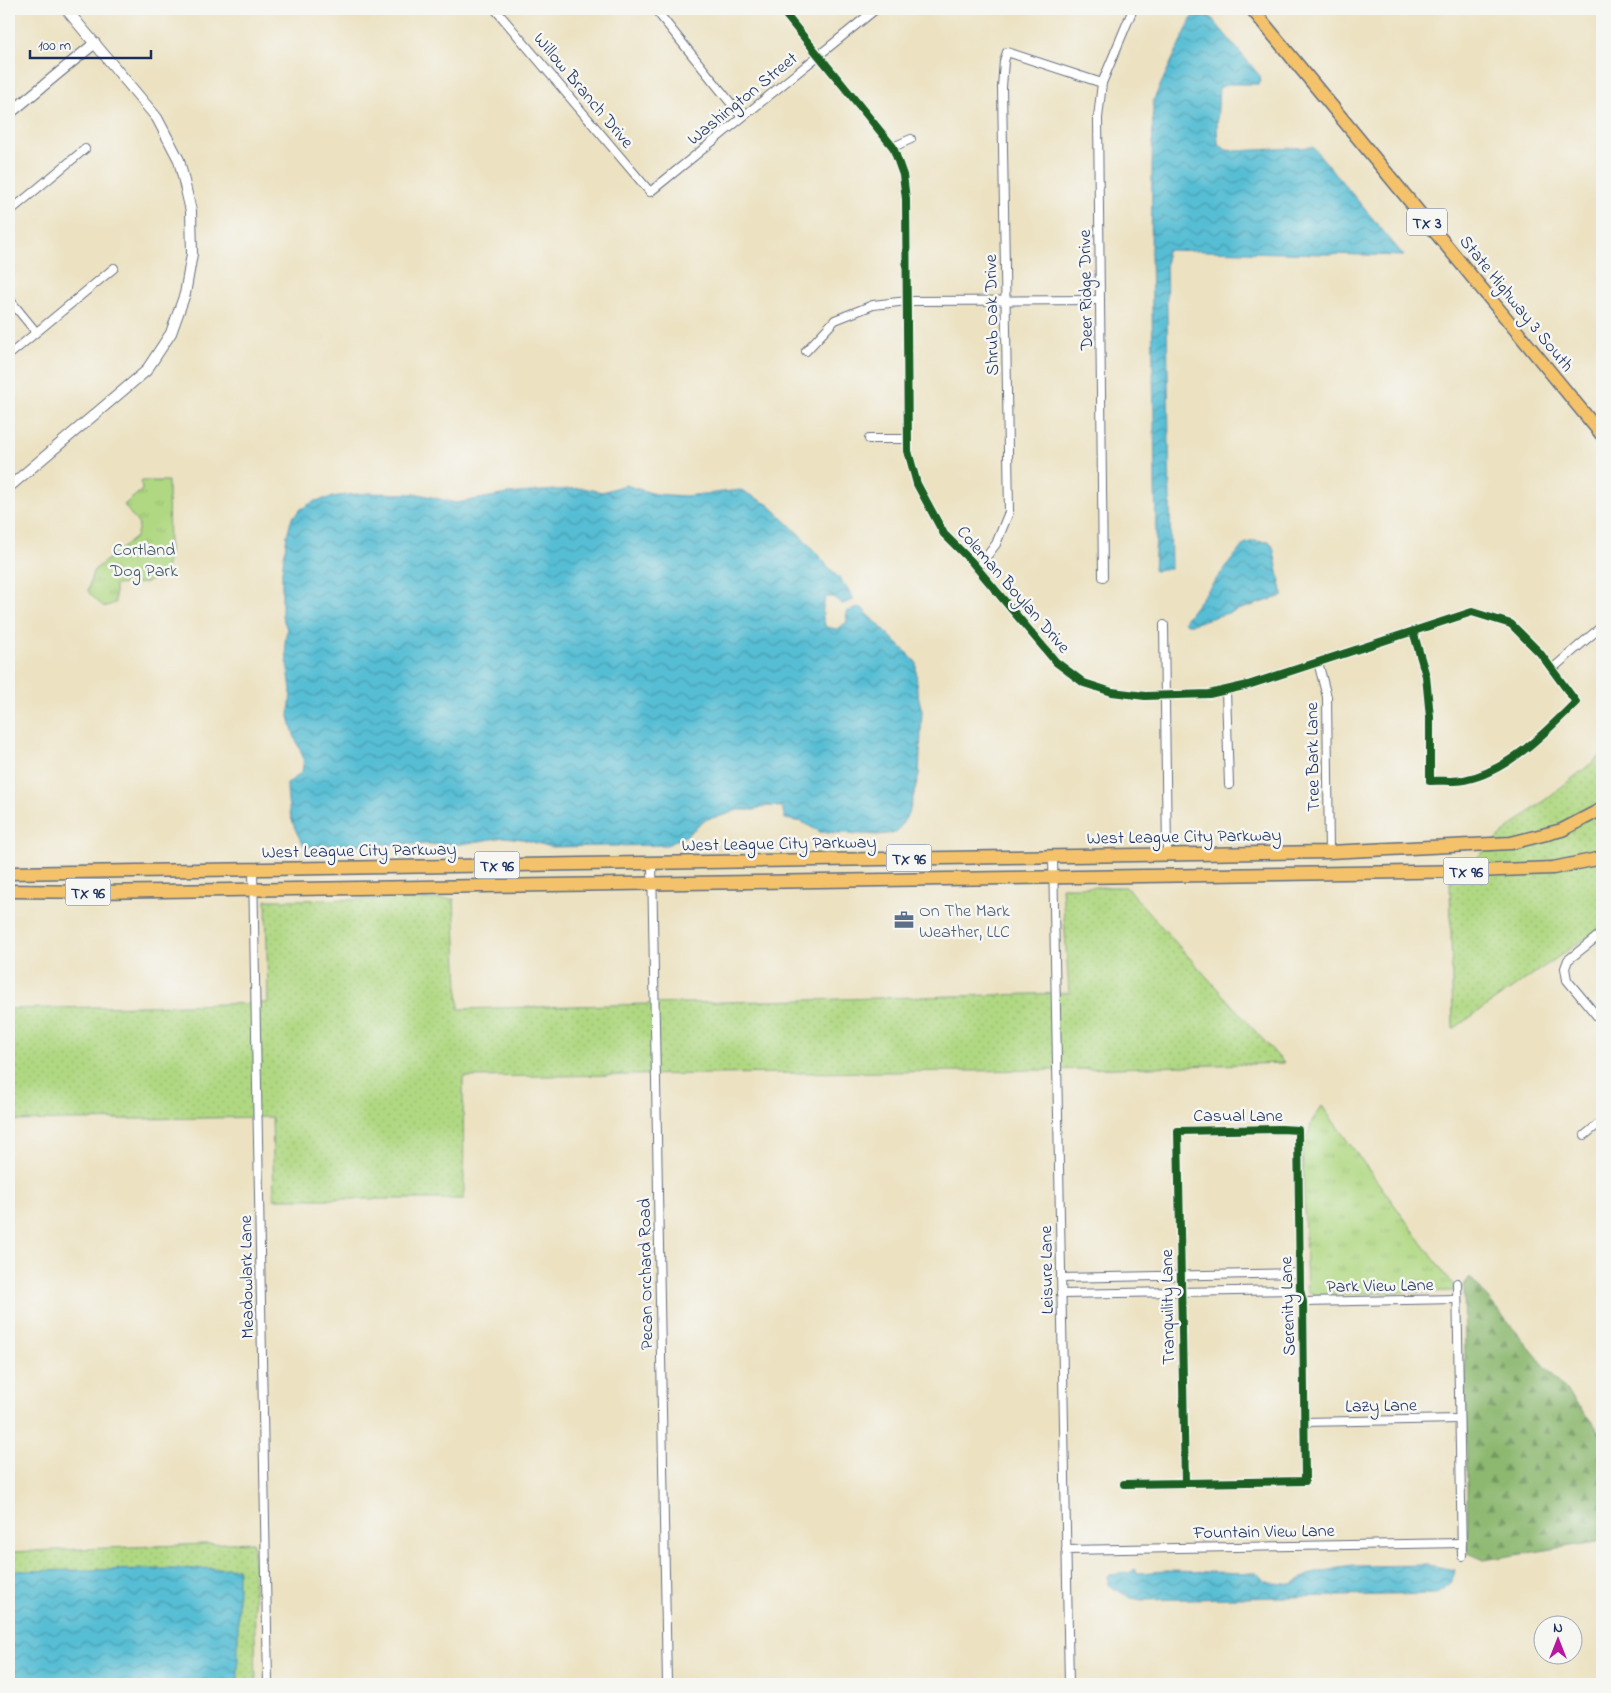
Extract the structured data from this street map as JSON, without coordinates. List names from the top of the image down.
{
  "streets": {
    "main road": [
      "TX 3",
      "State Highway 3 South",
      "West League City Parkway",
      "TX 96"
    ],
    "street": [
      "Willow Branch Drive",
      "Washington Street",
      "Deer Ridge Drive",
      "Shrub Oak Drive",
      "Coleman Boylan Drive",
      "Tree Bark Lane",
      "Casual Lane",
      "Leisure Lane",
      "Pecan Orchard Road",
      "Meadowlark Lane",
      "Park View Lane",
      "Serenity Lane",
      "Tranquility Lane",
      "Lazy Lane",
      "Fountain View Lane"
    ]
  },
  "crossings": [
    ["Willow Branch Drive", "Washington Street"],
    ["Washington Street", "Coleman Boylan Drive"],
    ["Deer Ridge Drive", "Shrub Oak Drive"],
    ["Shrub Oak Drive", "Coleman Boylan Drive"],
    ["Coleman Boylan Drive", "Tree Bark Lane"],
    ["Tree Bark Lane", "West League City Parkway"],
    ["West League City Parkway", "Leisure Lane"],
    ["West League City Parkway", "Pecan Orchard Road"],
    ["West League City Parkway", "Meadowlark Lane"],
    ["TX 96", "Leisure Lane"],
    ["TX 96", "Pecan Orchard Road"],
    ["TX 96", "Meadowlark Lane"],
    ["Casual Lane", "Serenity Lane"],
    ["Casual Lane", "Tranquility Lane"],
    ["Leisure Lane", "Fountain View Lane"],
    ["Park View Lane", "Serenity Lane"],
    ["Serenity Lane", "Tranquility Lane"],
    ["Serenity Lane", "Lazy Lane"]
  ],
  "parks": ["Cortland Dog Park"],
  "places": {
    "office": ["On The Mark Weather, LLC"]
  },
  "scale_bar": "100 m",
  "north": "top"
}
